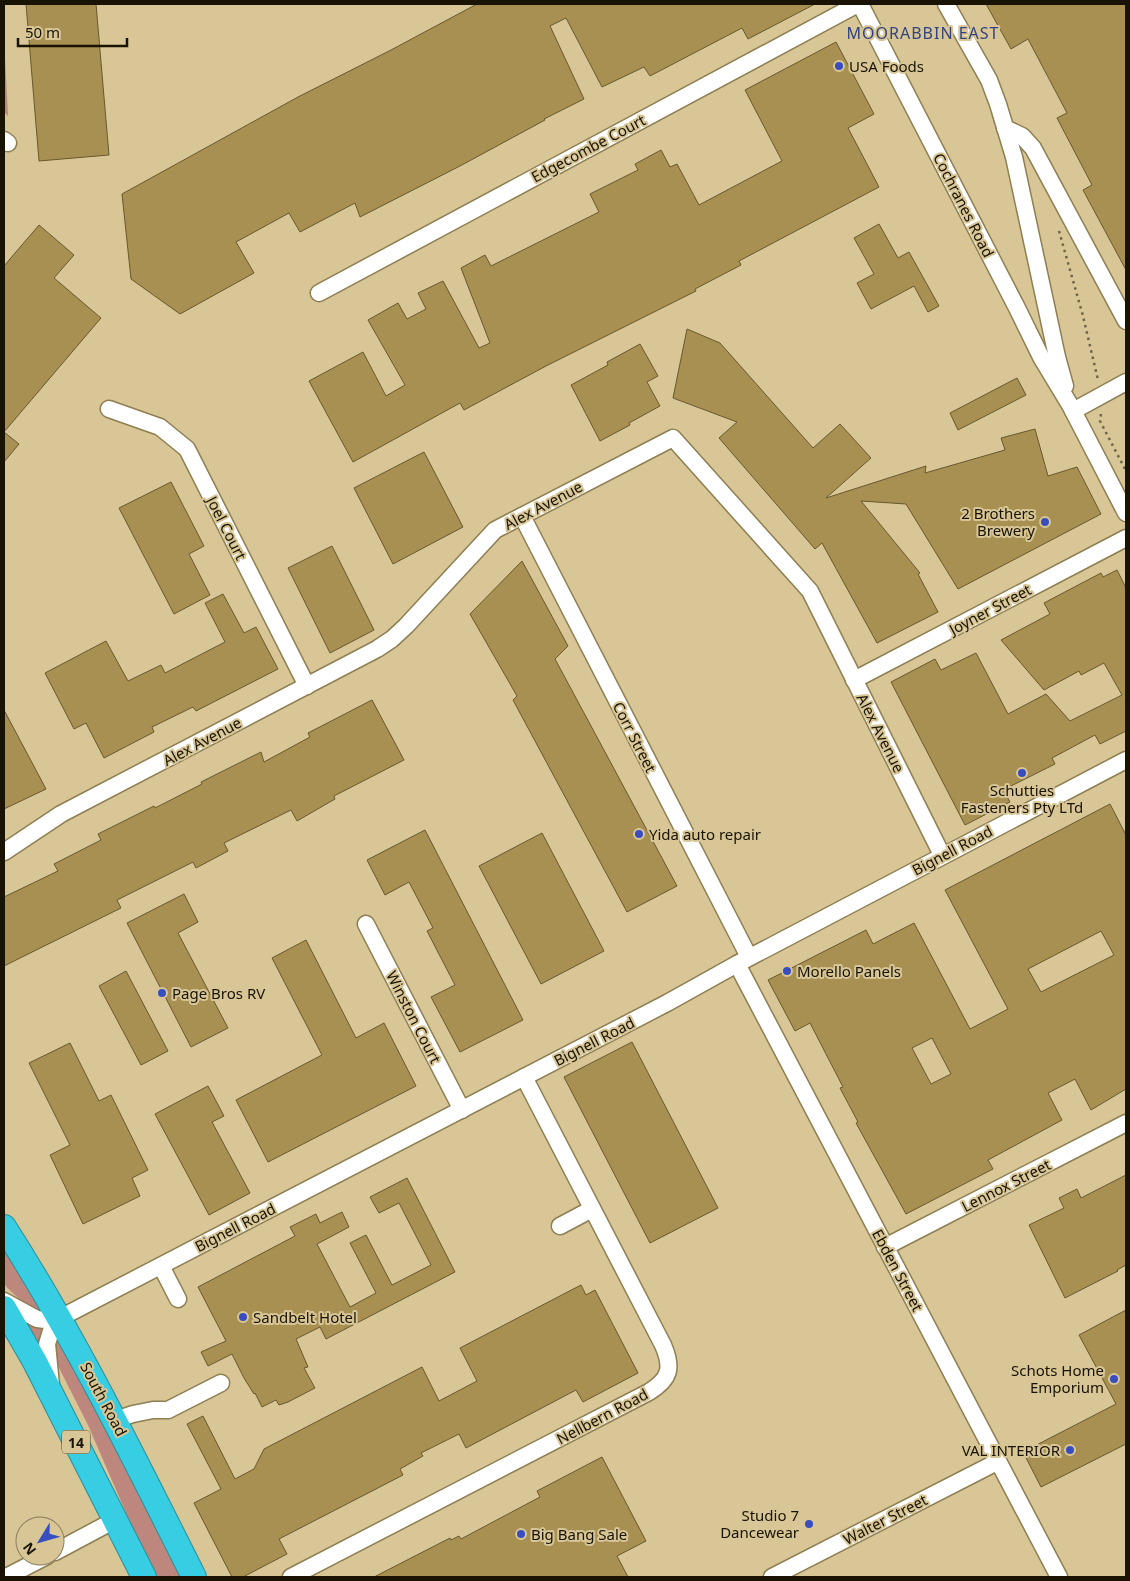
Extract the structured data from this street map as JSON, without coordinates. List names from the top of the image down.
{
  "streets": {
    "highway": ["South Road", "14"],
    "street": [
      "Edgecombe Court",
      "Cochranes Road",
      "Alex Avenue",
      "Joel Court",
      "Joyner Street",
      "Corr Street",
      "Bignell Road",
      "Winston Court",
      "Lennox Street",
      "Ebden Street",
      "Nellbern Road",
      "Walter Street"
    ]
  },
  "crossings": [
    ["Edgecombe Court", "Cochranes Road"],
    ["Alex Avenue", "Joel Court"],
    ["Alex Avenue", "Joyner Street"],
    ["Alex Avenue", "Corr Street"],
    ["Alex Avenue", "Bignell Road"],
    ["Corr Street", "Bignell Road"],
    ["Corr Street", "Ebden Street"],
    ["Bignell Road", "Winston Court"],
    ["Bignell Road", "Ebden Street"],
    ["Bignell Road", "South Road"],
    ["Bignell Road", "Nellbern Road"],
    ["Lennox Street", "Ebden Street"],
    ["Ebden Street", "Walter Street"]
  ],
  "districts": ["MOORABBIN EAST"],
  "places": [
    "USA Foods",
    "2 Brothers Brewery",
    "Schutties Fasteners Pty LTd",
    "Yida auto repair",
    "Morello Panels",
    "Page Bros RV",
    "Sandbelt Hotel",
    "Schots Home Emporium",
    "VAL INTERIOR",
    "Studio 7 Dancewear",
    "Big Bang Sale"
  ],
  "scale_bar": "50 m",
  "north": "bottom left"
}
